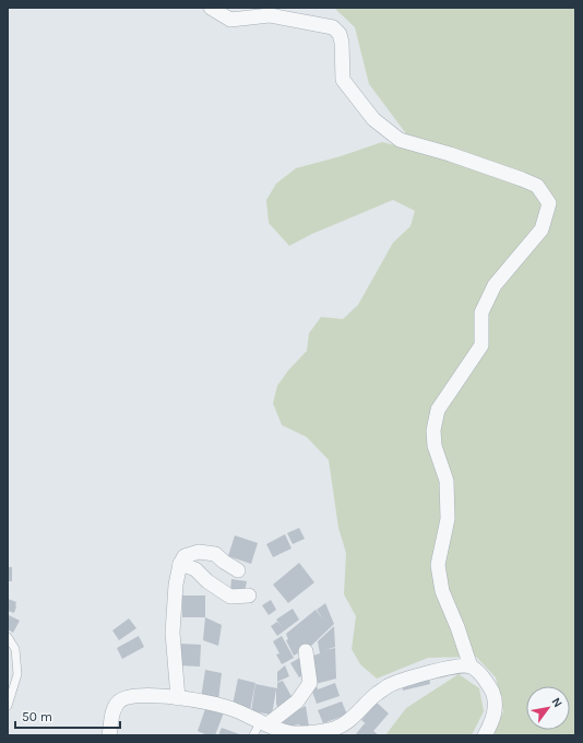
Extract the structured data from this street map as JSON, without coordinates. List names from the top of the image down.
{
  "scale_bar": "50 m",
  "north": "top right"
}
